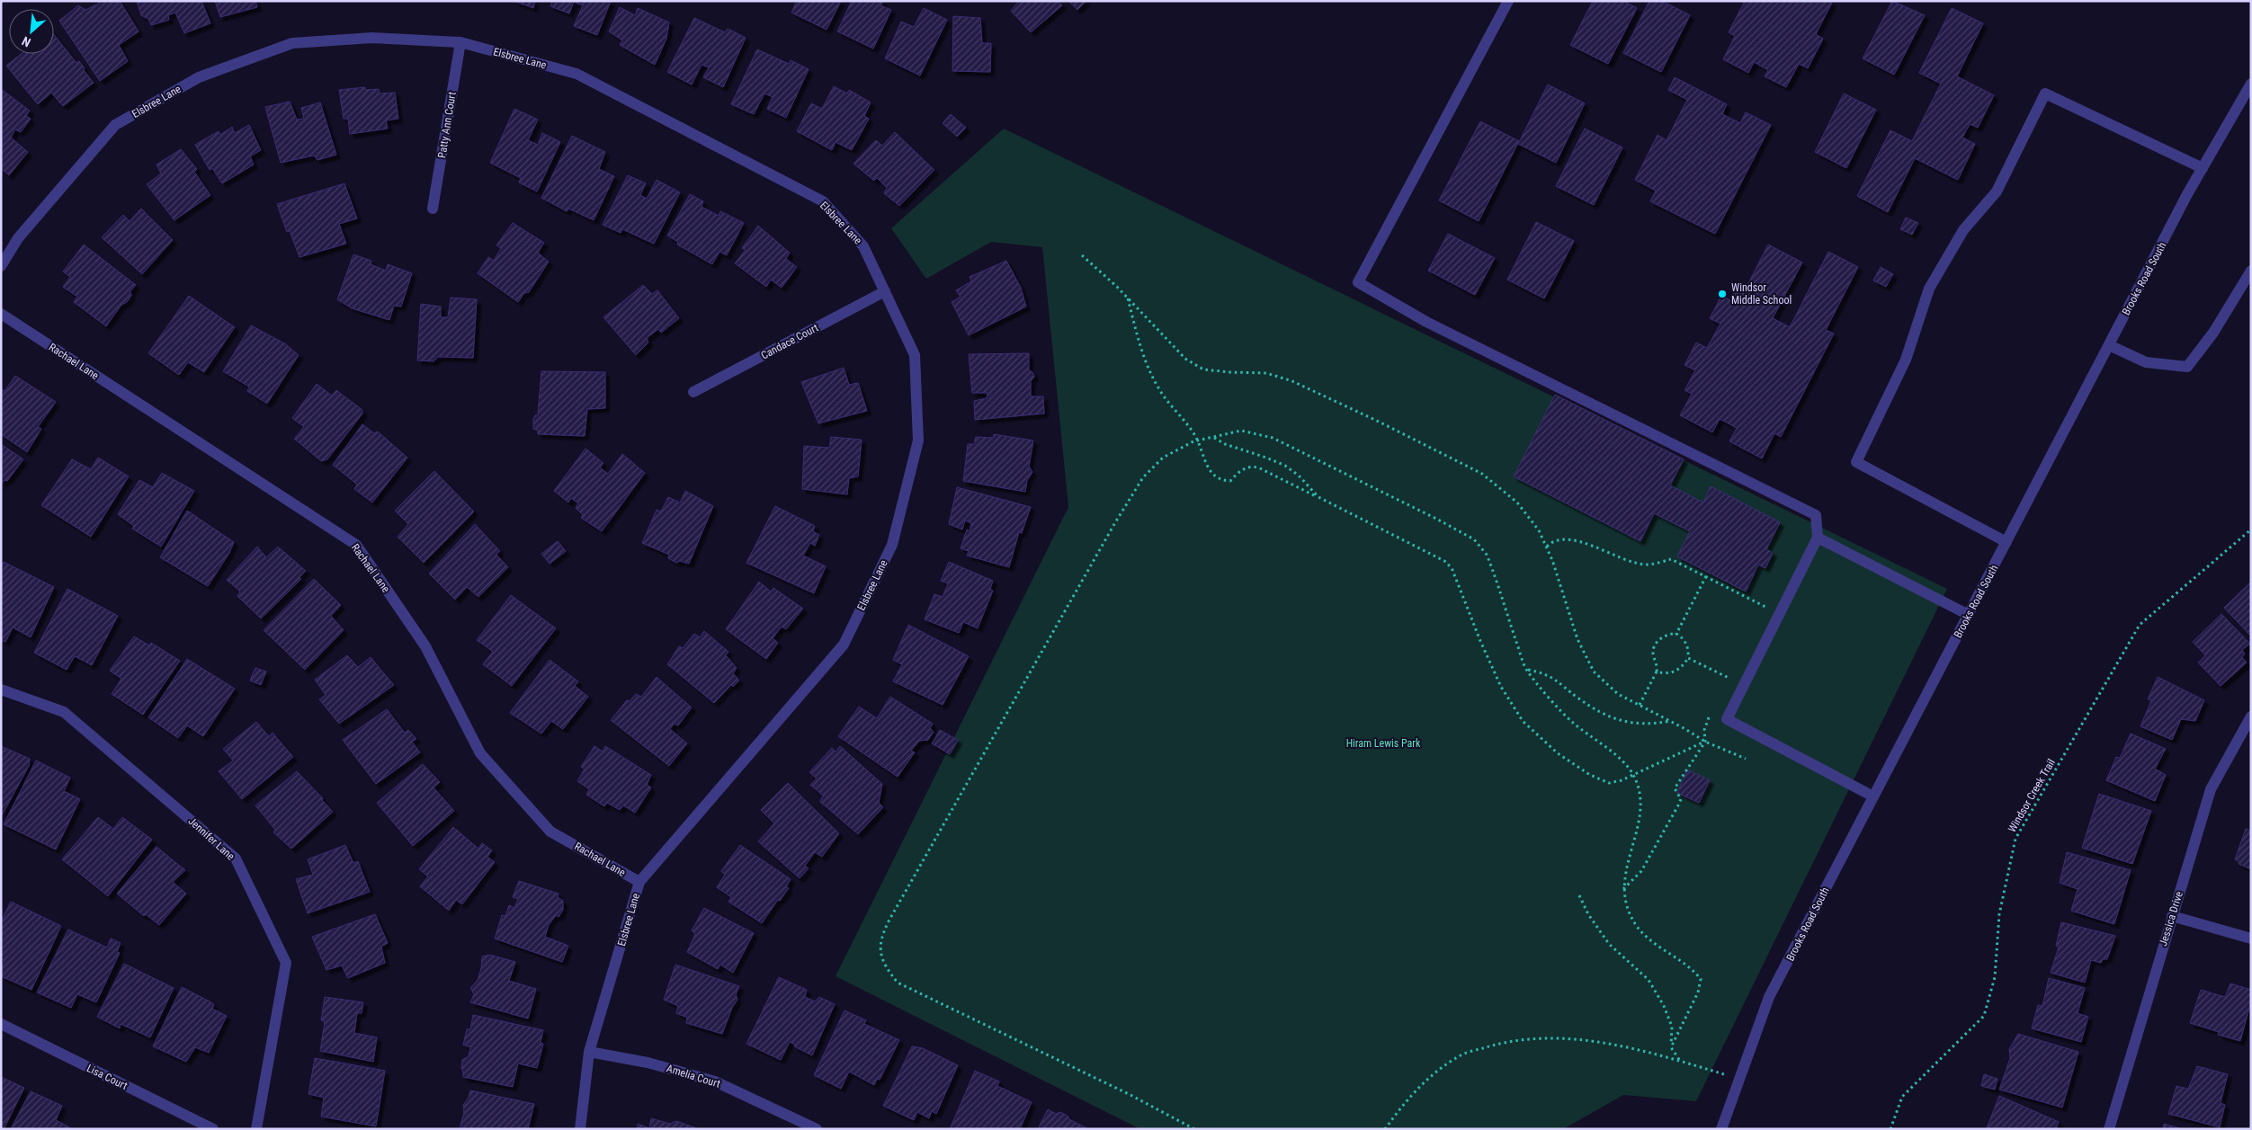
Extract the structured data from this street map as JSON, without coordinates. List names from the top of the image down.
{
  "streets": {
    "street": [
      "Elsbree Lane",
      "Patty Ann Court",
      "Brooks Road South",
      "Candace Court",
      "Rachael Lane",
      "Jennifer Lane",
      "Jessica Drive",
      "Amelia Court",
      "Lisa Court"
    ],
    "path": ["Windsor Creek Trail"]
  },
  "crossings": [
    ["Elsbree Lane", "Patty Ann Court"],
    ["Elsbree Lane", "Candace Court"],
    ["Elsbree Lane", "Rachael Lane"],
    ["Elsbree Lane", "Amelia Court"]
  ],
  "parks": ["Hiram Lewis Park"],
  "places": ["Windsor Middle School"],
  "north": "bottom left"
}
